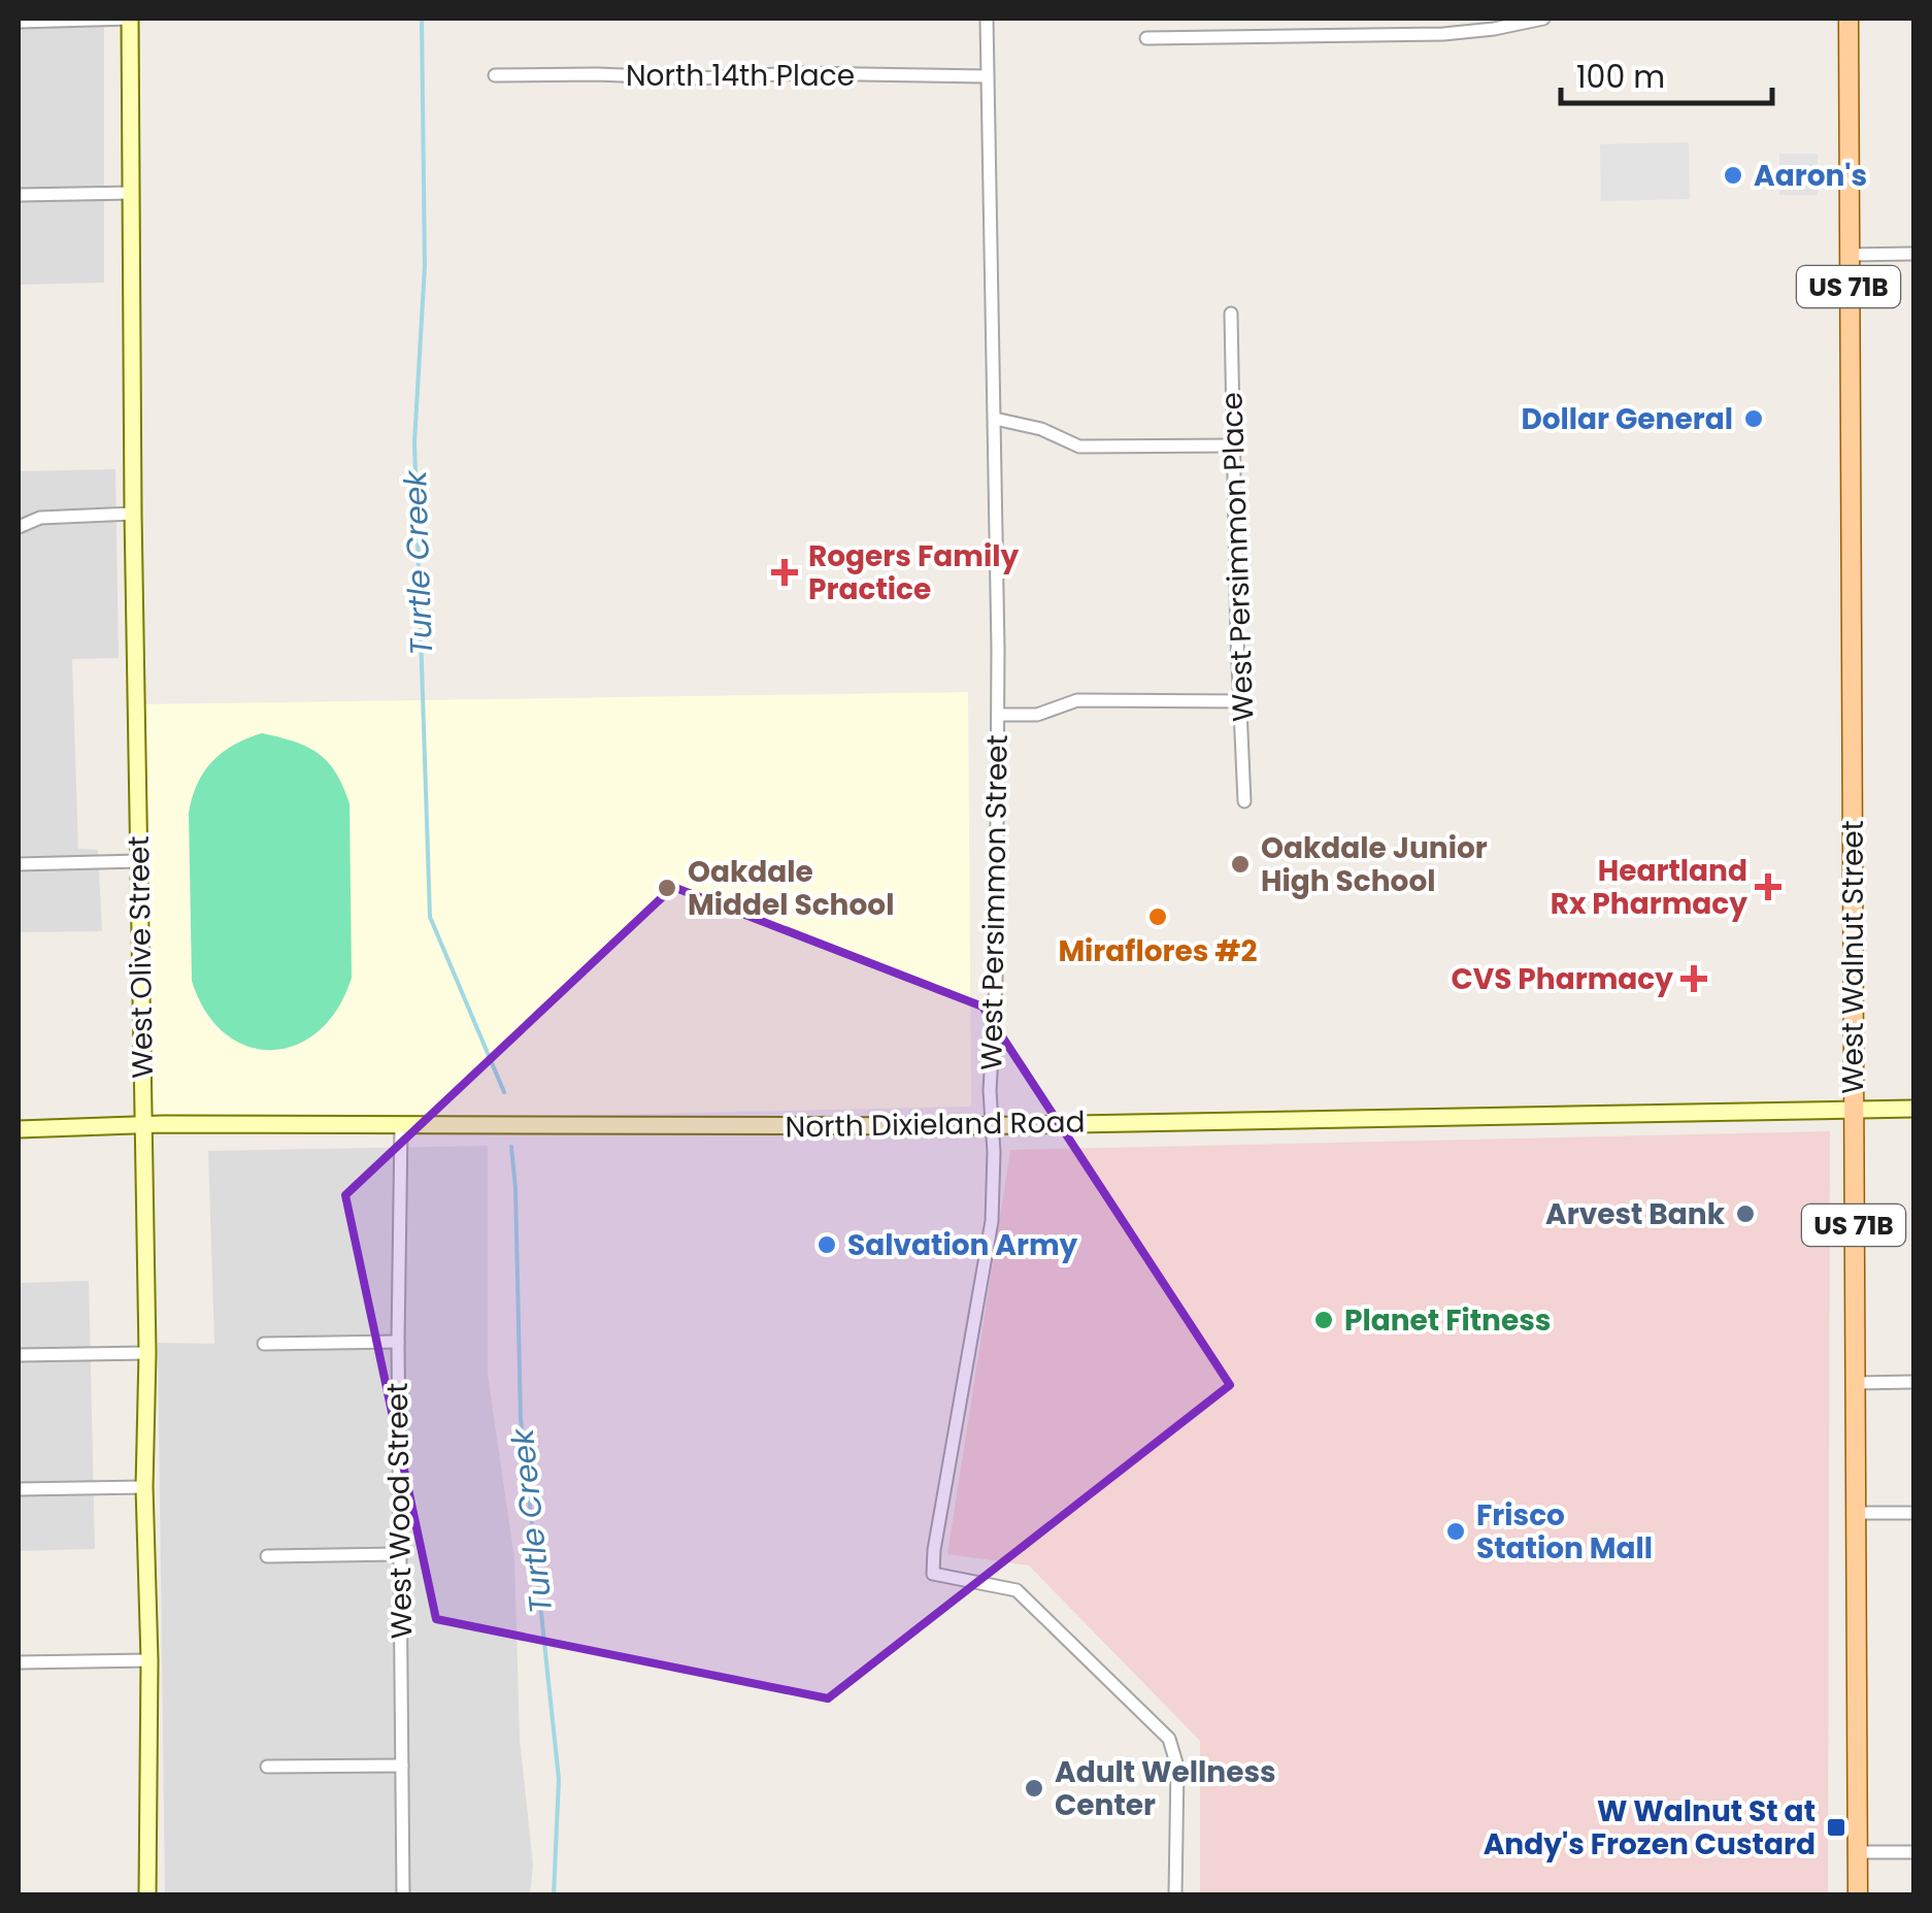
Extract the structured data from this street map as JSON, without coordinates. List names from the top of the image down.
{
  "streets": {
    "main road": [
      "US 71B",
      "West Olive Street",
      "West Walnut Street",
      "North Dixieland Road"
    ],
    "street": [
      "North 14th Place",
      "West Persimmon Place",
      "West Persimmon Street",
      "West Wood Street"
    ]
  },
  "crossings": [
    ["North 14th Place", "West Persimmon Street"],
    ["West Persimmon Street", "North Dixieland Road"],
    ["West Olive Street", "North Dixieland Road"],
    ["West Walnut Street", "North Dixieland Road"],
    ["North Dixieland Road", "West Wood Street"]
  ],
  "water": ["Turtle Creek"],
  "places": {
    "other": [
      "Aaron's",
      "Dollar General",
      "Oakdale Junior High School",
      "Oakdale Middel School",
      "Miraflores #2",
      "Arvest Bank",
      "Salvation Army",
      "Planet Fitness",
      "Frisco Station Mall",
      "Adult Wellness Center"
    ],
    "health": ["Rogers Family Practice", "Heartland Rx Pharmacy", "CVS Pharmacy"],
    "transit": ["W Walnut St at Andy's Frozen Custard"]
  },
  "scale_bar": "100 m"
}
